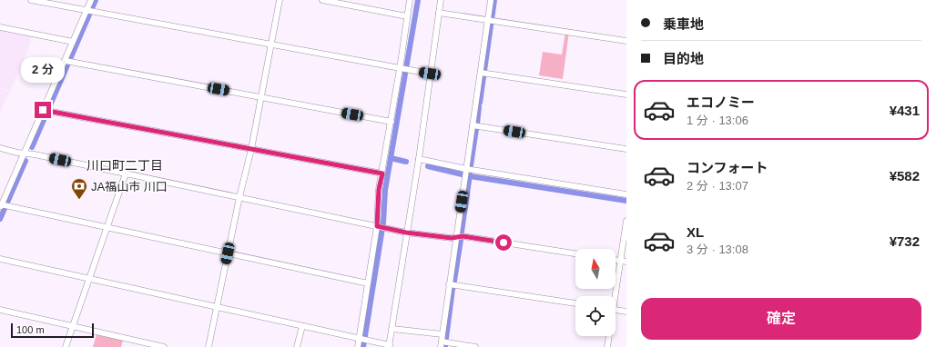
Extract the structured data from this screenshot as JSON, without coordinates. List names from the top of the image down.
{
  "districts": ["川口町二丁目"],
  "places": {
    "bank": ["JA福山市 川口"]
  },
  "scale_bar": "100 m",
  "north": "top",
  "page": {
    "banner": ["乗車地", "目的地"],
    "bubble": "2 分",
    "list": [
      {
        "name": "エコノミー",
        "note": "1 分 · 13:06",
        "value": "¥431"
      },
      {
        "name": "コンフォート",
        "note": "2 分 · 13:07",
        "value": "¥582"
      },
      {
        "name": "XL",
        "note": "3 分 · 13:08",
        "value": "¥732"
      }
    ],
    "buttons": "確定",
    "scale": "100 m"
  }
}
